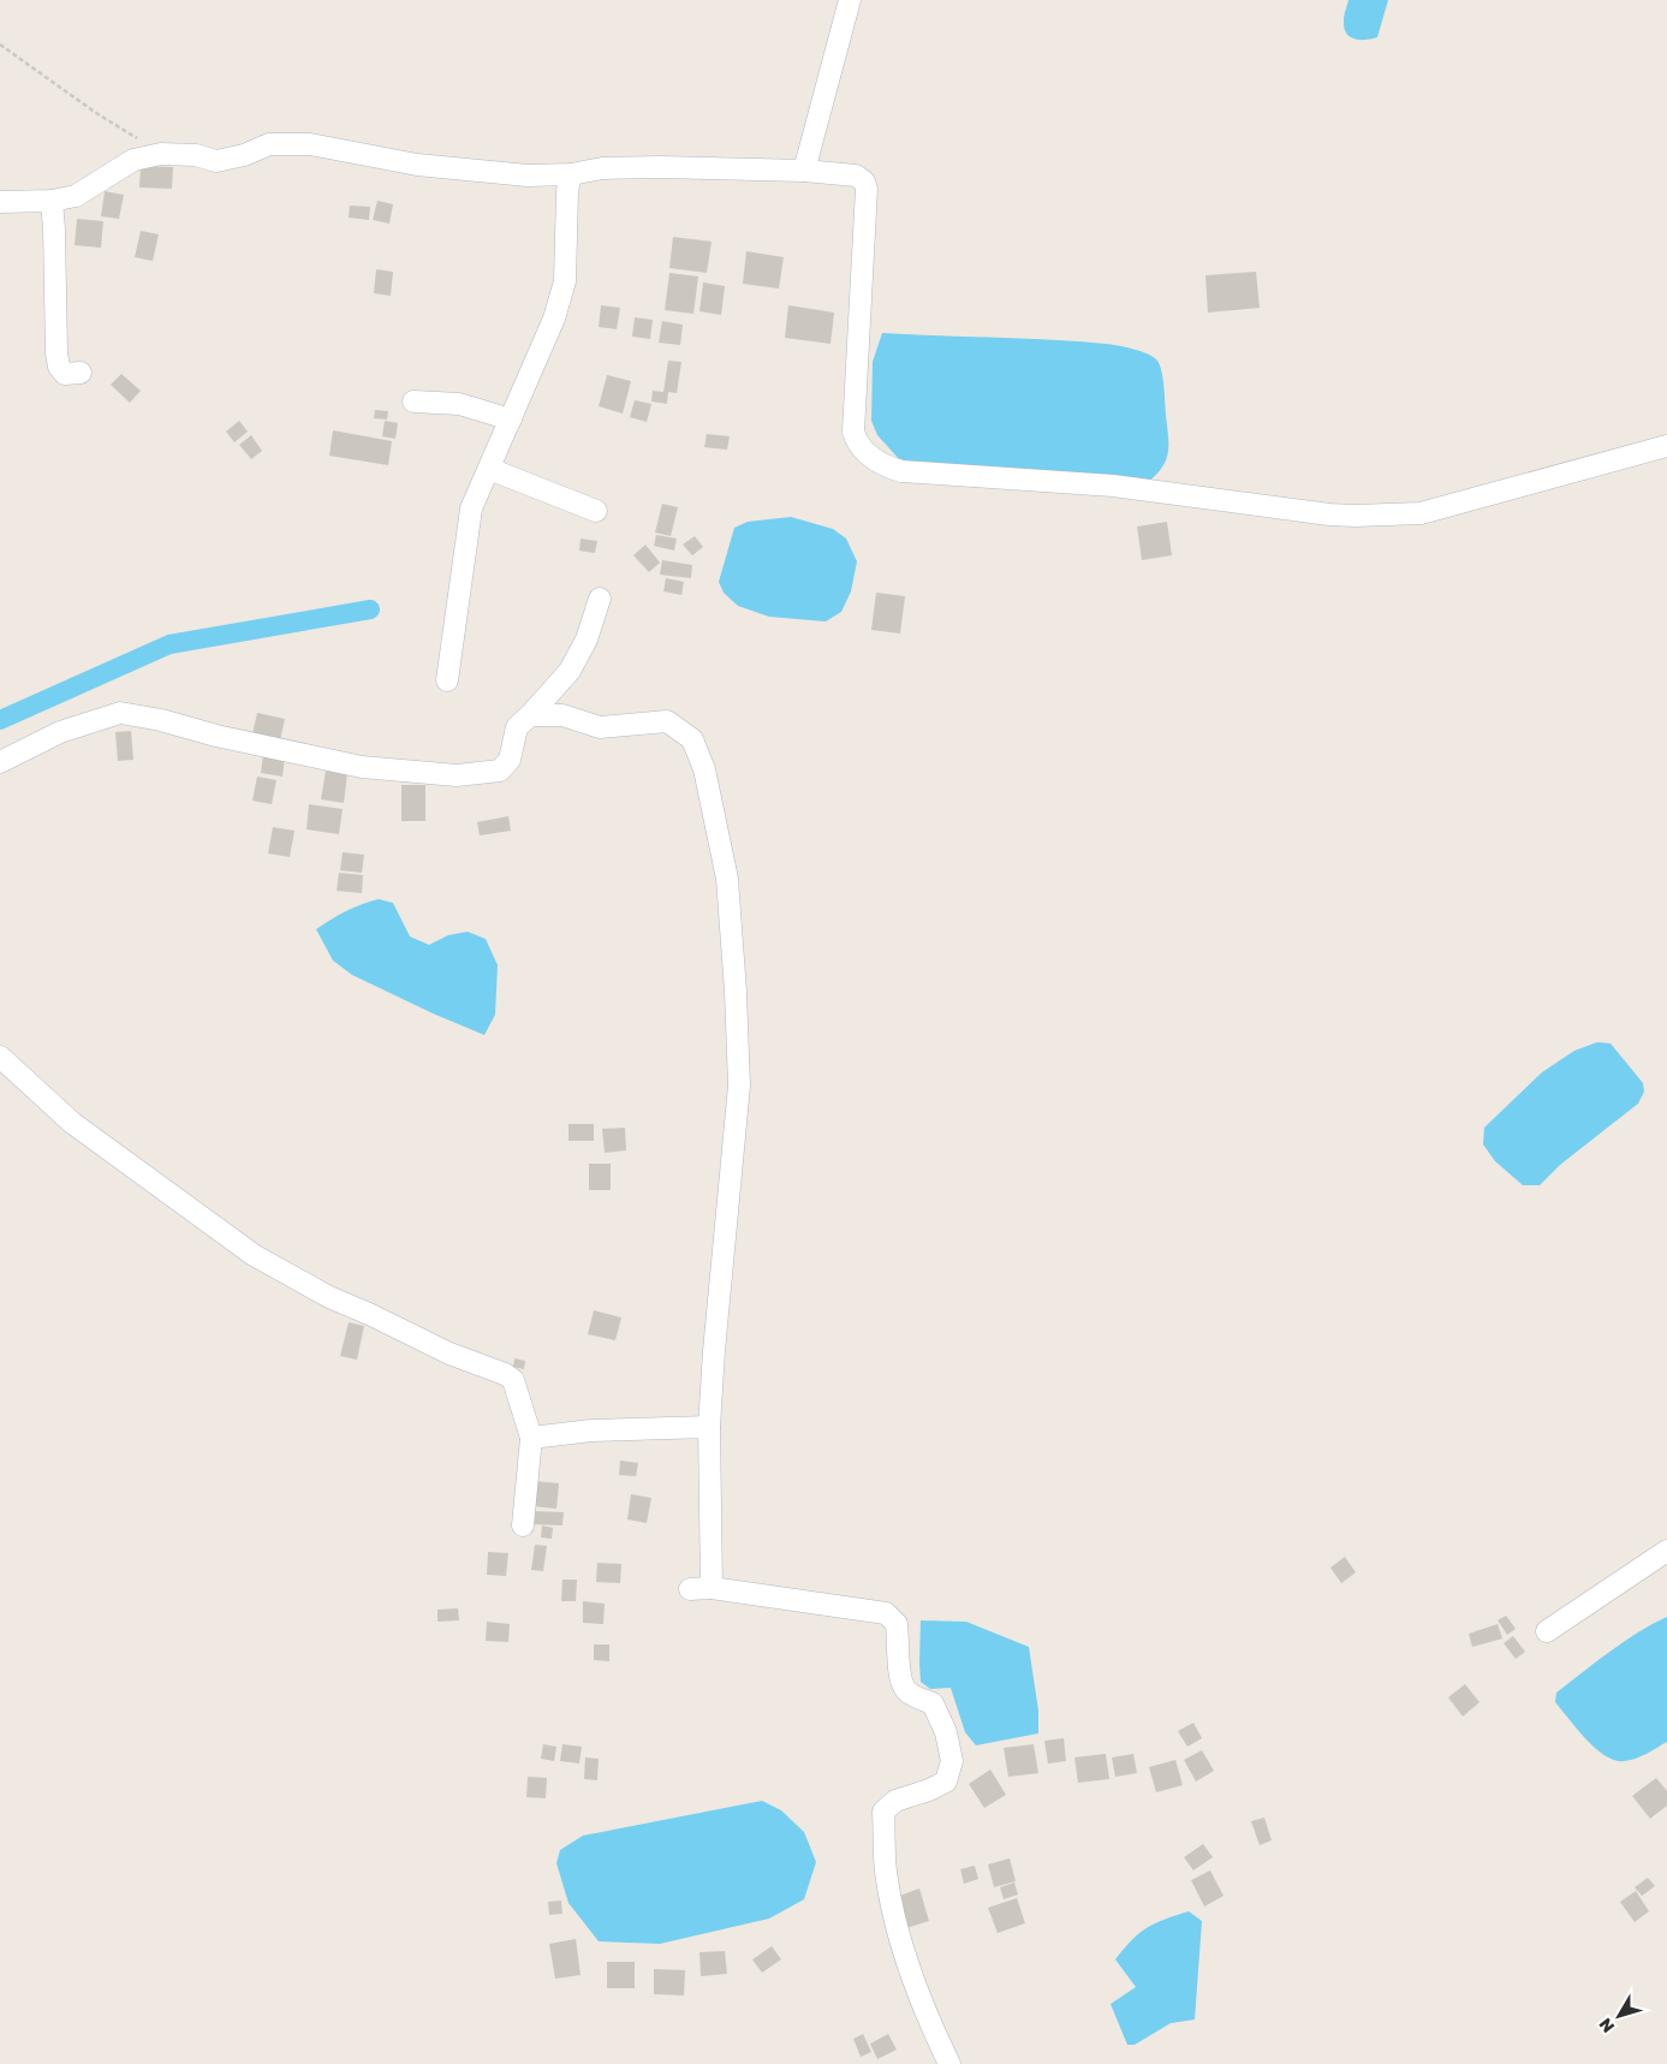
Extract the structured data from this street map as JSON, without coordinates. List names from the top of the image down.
{
  "north": "bottom left"
}
